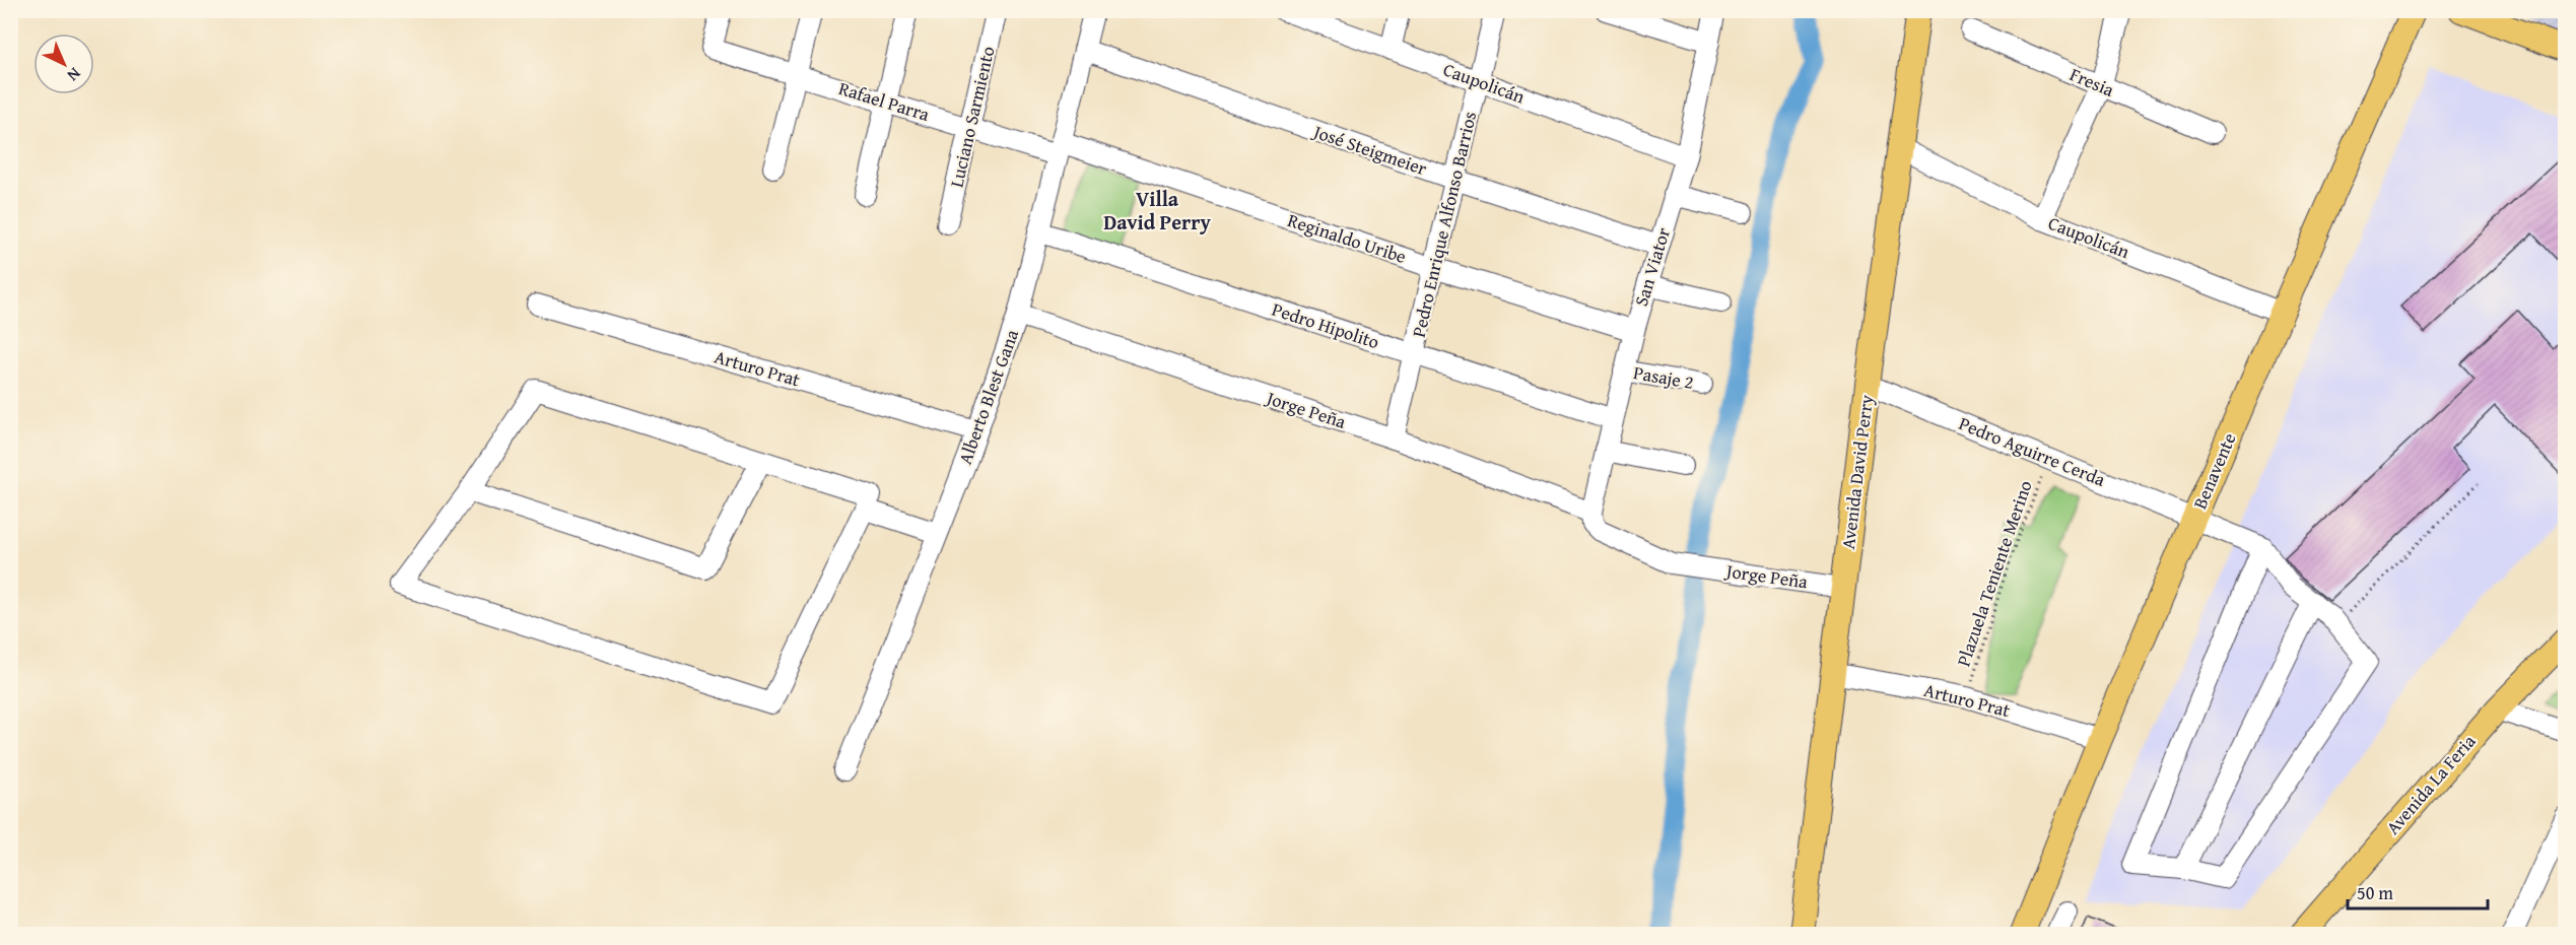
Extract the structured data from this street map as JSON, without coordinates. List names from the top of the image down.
{
  "streets": {
    "main road": ["Benavente", "Avenida David Perry", "Avenida La Feria"],
    "street": [
      "Fresia",
      "Caupolicán",
      "Rafael Parra",
      "Luciano Sarmiento",
      "José Steigmeier",
      "Pedro Enrique Alfonso Barrios",
      "Reginaldo Uribe",
      "San Viator",
      "Pedro Hipolito",
      "Arturo Prat",
      "Pasaje 2",
      "Alberto Blest Gana",
      "Jorge Peña",
      "Pedro Aguirre Cerda"
    ],
    "path": ["Plazuela Teniente Merino"]
  },
  "crossings": [
    ["Caupolicán", "Pedro Enrique Alfonso Barrios"],
    ["Caupolicán", "San Viator"],
    ["Caupolicán", "Benavente"],
    ["Caupolicán", "Avenida David Perry"],
    ["Rafael Parra", "Luciano Sarmiento"],
    ["Rafael Parra", "Reginaldo Uribe"],
    ["Rafael Parra", "Alberto Blest Gana"],
    ["José Steigmeier", "Pedro Enrique Alfonso Barrios"],
    ["José Steigmeier", "San Viator"],
    ["José Steigmeier", "Alberto Blest Gana"],
    ["Pedro Enrique Alfonso Barrios", "Reginaldo Uribe"],
    ["Pedro Enrique Alfonso Barrios", "Pedro Hipolito"],
    ["Pedro Enrique Alfonso Barrios", "Jorge Peña"],
    ["Reginaldo Uribe", "San Viator"],
    ["Reginaldo Uribe", "Alberto Blest Gana"],
    ["San Viator", "Pedro Hipolito"],
    ["San Viator", "Pasaje 2"],
    ["San Viator", "Jorge Peña"],
    ["Pedro Hipolito", "Alberto Blest Gana"],
    ["Arturo Prat", "Alberto Blest Gana"],
    ["Arturo Prat", "Benavente"],
    ["Arturo Prat", "Avenida David Perry"],
    ["Arturo Prat", "Plazuela Teniente Merino"],
    ["Alberto Blest Gana", "Jorge Peña"],
    ["Jorge Peña", "Avenida David Perry"],
    ["Pedro Aguirre Cerda", "Benavente"],
    ["Pedro Aguirre Cerda", "Avenida David Perry"],
    ["Pedro Aguirre Cerda", "Plazuela Teniente Merino"]
  ],
  "districts": ["Villa David Perry"],
  "scale_bar": "50 m",
  "north": "bottom right"
}
